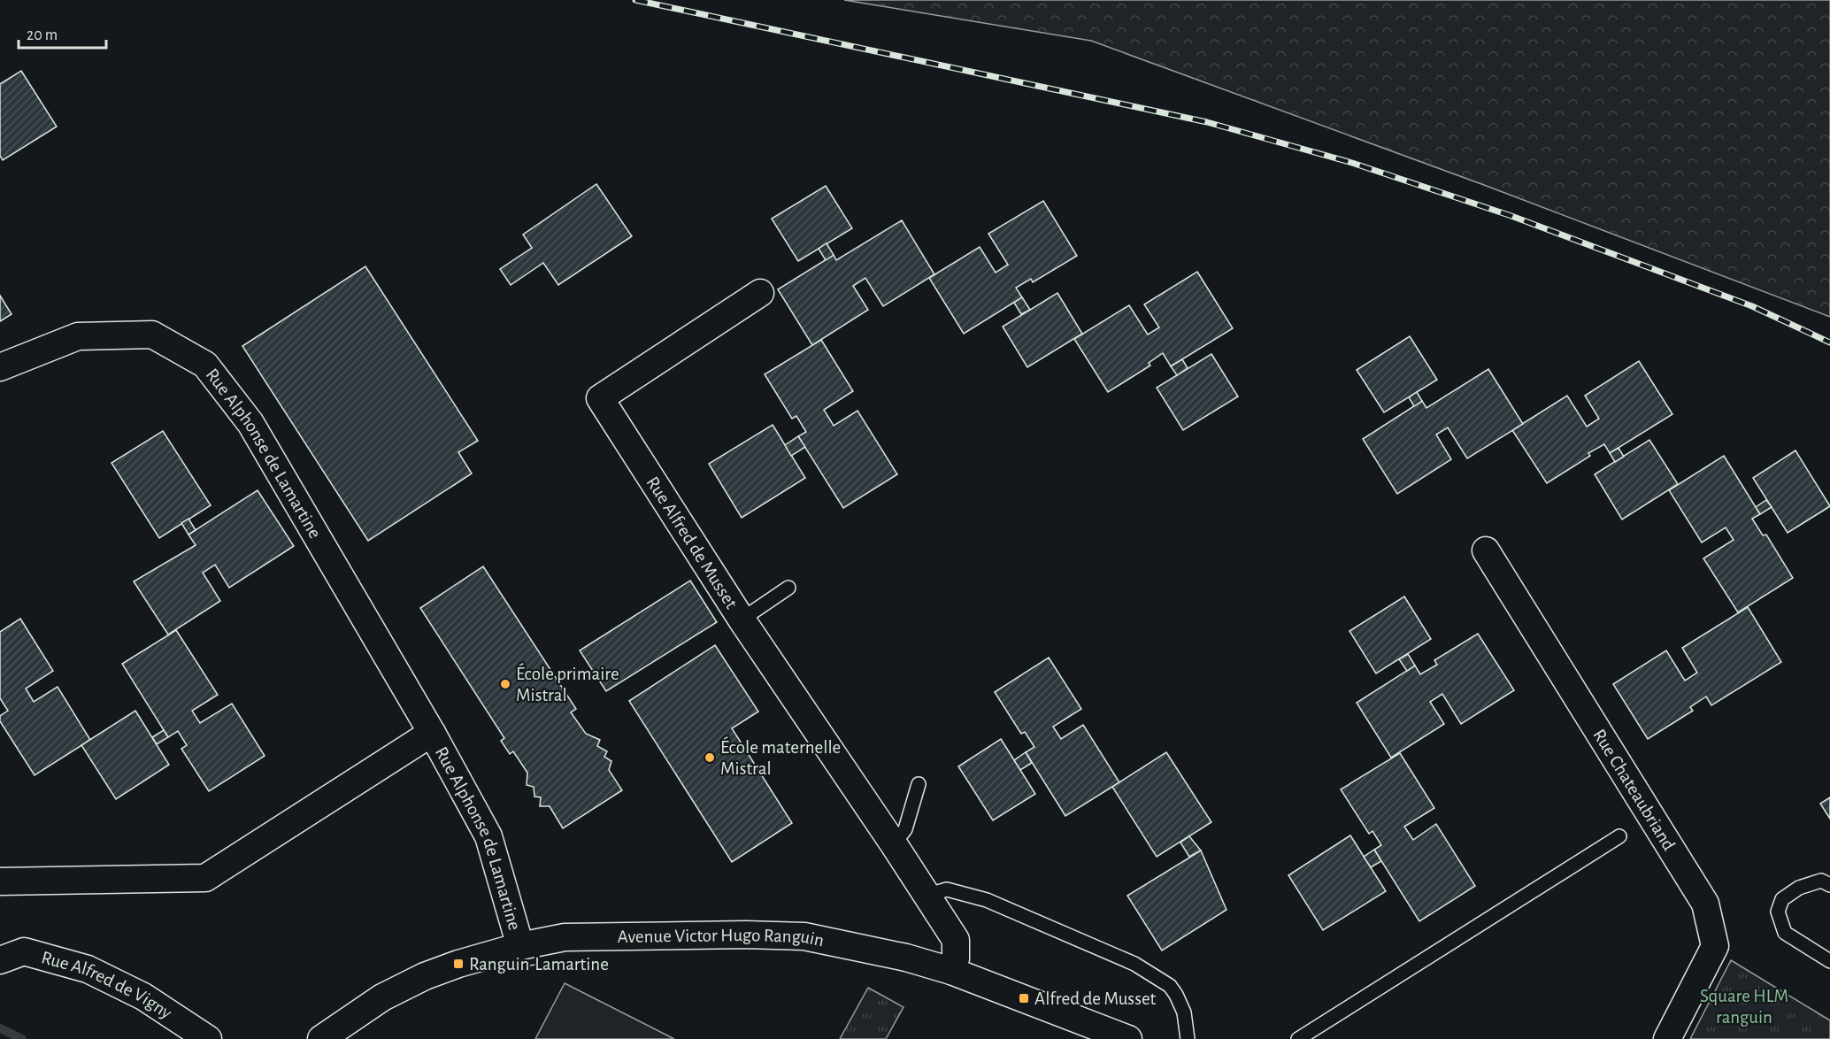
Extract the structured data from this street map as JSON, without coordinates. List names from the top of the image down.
{
  "streets": {
    "street": [
      "Rue Alphonse de Lamartine",
      "Rue Alfred de Musset",
      "Rue Chateaubriand",
      "Avenue Victor Hugo Ranguin",
      "Rue Alfred de Vigny"
    ]
  },
  "crossings": [
    ["Rue Alphonse de Lamartine", "Avenue Victor Hugo Ranguin"],
    ["Rue Alfred de Musset", "Avenue Victor Hugo Ranguin"]
  ],
  "parks": ["Square HLM ranguin"],
  "places": {
    "other": ["École primaire Mistral", "École maternelle Mistral"],
    "transit": ["Ranguin-Lamartine", "Alfred de Musset"]
  },
  "scale_bar": "20 m"
}
